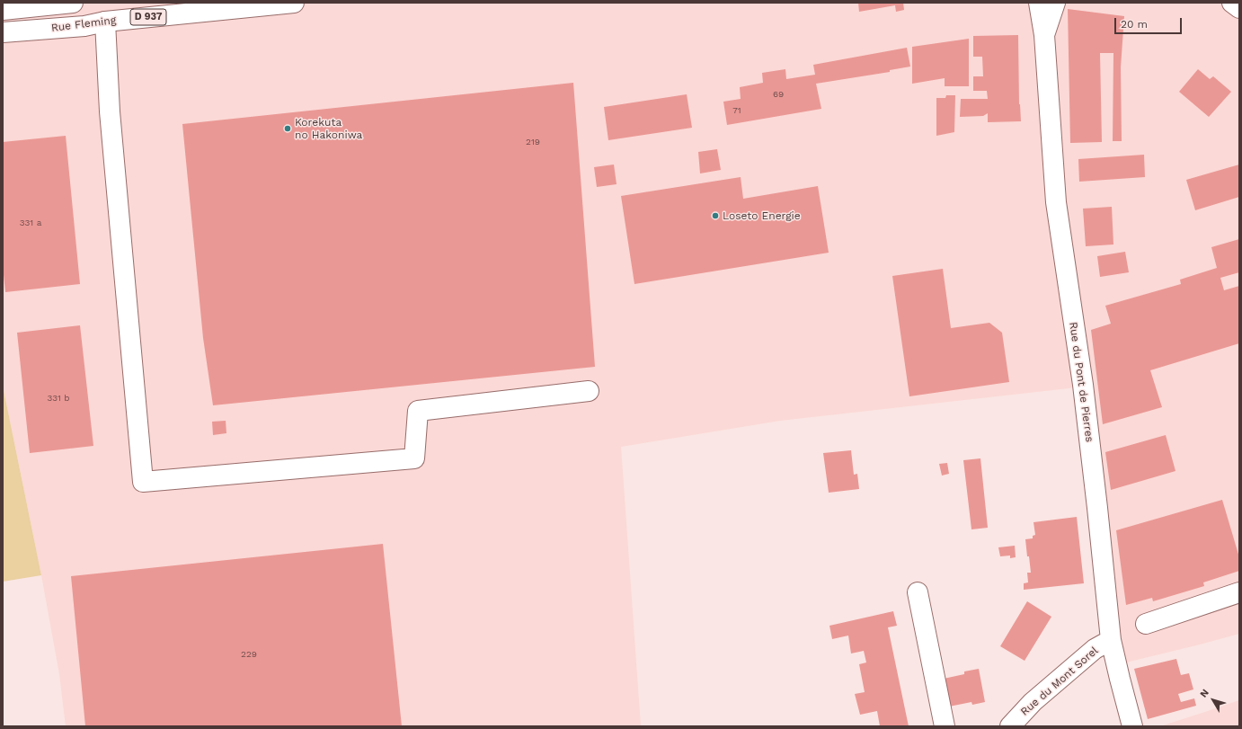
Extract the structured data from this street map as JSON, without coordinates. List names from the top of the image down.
{
  "streets": {
    "street": [
      "D 937",
      "Rue Fleming",
      "Rue du Pont de Pierres",
      "Rue du Mont Sorel"
    ]
  },
  "crossings": [
    ["Rue du Pont de Pierres", "Rue du Mont Sorel"]
  ],
  "places": ["Korekuta no Hakoniwa", "Loseto Energie"],
  "house_numbers": [
    "69",
    "71",
    "219",
    "331 a",
    "331 b",
    "229"
  ],
  "scale_bar": "20 m",
  "north": "top left"
}
